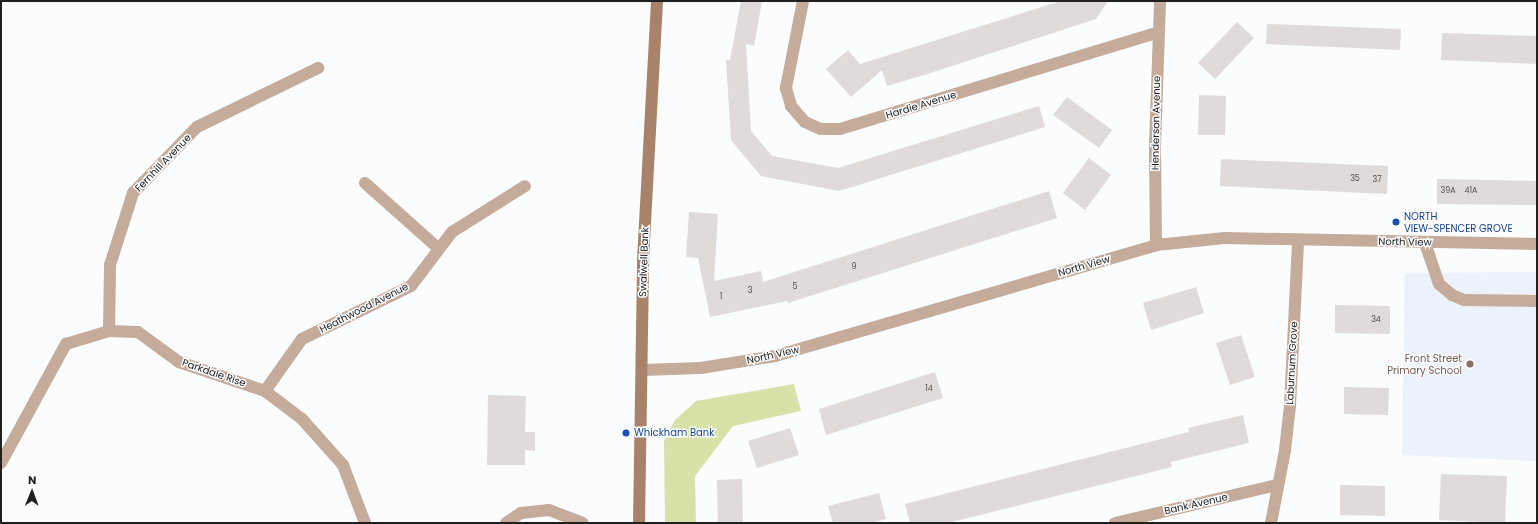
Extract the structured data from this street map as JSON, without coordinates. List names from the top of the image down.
{
  "streets": {
    "main road": ["Swalwell Bank"],
    "street": [
      "Hardie Avenue",
      "Henderson Avenue",
      "Fernhill Avenue",
      "North View",
      "Heathwood Avenue",
      "Laburnum Grove",
      "Parkdale Rise",
      "Bank Avenue"
    ]
  },
  "crossings": [
    ["Hardie Avenue", "Henderson Avenue"],
    ["Henderson Avenue", "North View"],
    ["Fernhill Avenue", "Parkdale Rise"],
    ["North View", "Swalwell Bank"],
    ["North View", "Laburnum Grove"],
    ["Heathwood Avenue", "Parkdale Rise"],
    ["Laburnum Grove", "Bank Avenue"]
  ],
  "places": ["NORTH VIEW-SPENCER GROVE", "Front Street Primary School", "Whickham Bank"],
  "house_numbers": [
    "35",
    "37",
    "39A",
    "41A",
    "9",
    "5",
    "3",
    "1",
    "34",
    "14"
  ],
  "north": "top"
}
